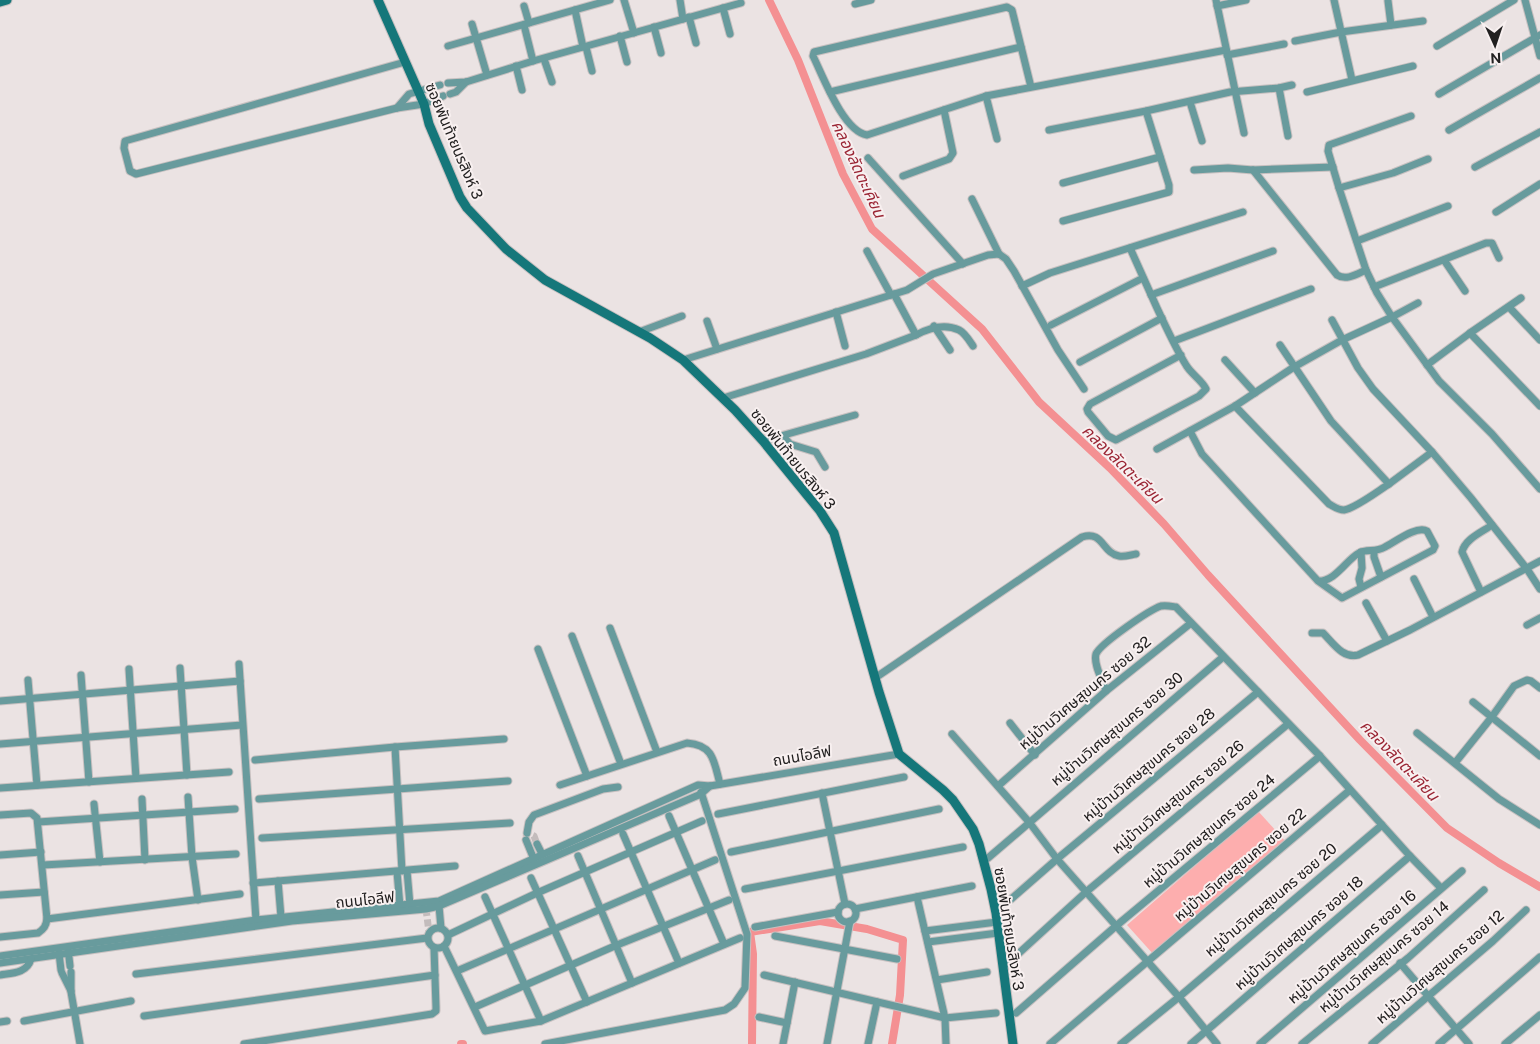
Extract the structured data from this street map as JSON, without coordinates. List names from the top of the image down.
{
  "streets": {
    "street": [
      "ซอยพันท้ายนรสิงห์ 3",
      "หมู่บ้านวิเศษสุขนคร ซอย 32",
      "หมู่บ้านวิเศษสุขนคร ซอย 30",
      "ถนนไอลีฟ",
      "หมู่บ้านวิเศษสุขนคร ซอย 28",
      "หมู่บ้านวิเศษสุขนคร ซอย 26",
      "หมู่บ้านวิเศษสุขนคร ซอย 24",
      "หมู่บ้านวิเศษสุขนคร ซอย 22",
      "หมู่บ้านวิเศษสุขนคร ซอย 20",
      "หมู่บ้านวิเศษสุขนคร ซอย 18",
      "หมู่บ้านวิเศษสุขนคร ซอย 16",
      "หมู่บ้านวิเศษสุขนคร ซอย 14",
      "หมู่บ้านวิเศษสุขนคร ซอย 12"
    ]
  },
  "crossings": [
    ["ซอยพันท้ายนรสิงห์ 3", "ถนนไอลีฟ"]
  ],
  "water": ["คลองลัดตะเคียน"],
  "north": "bottom"
}
